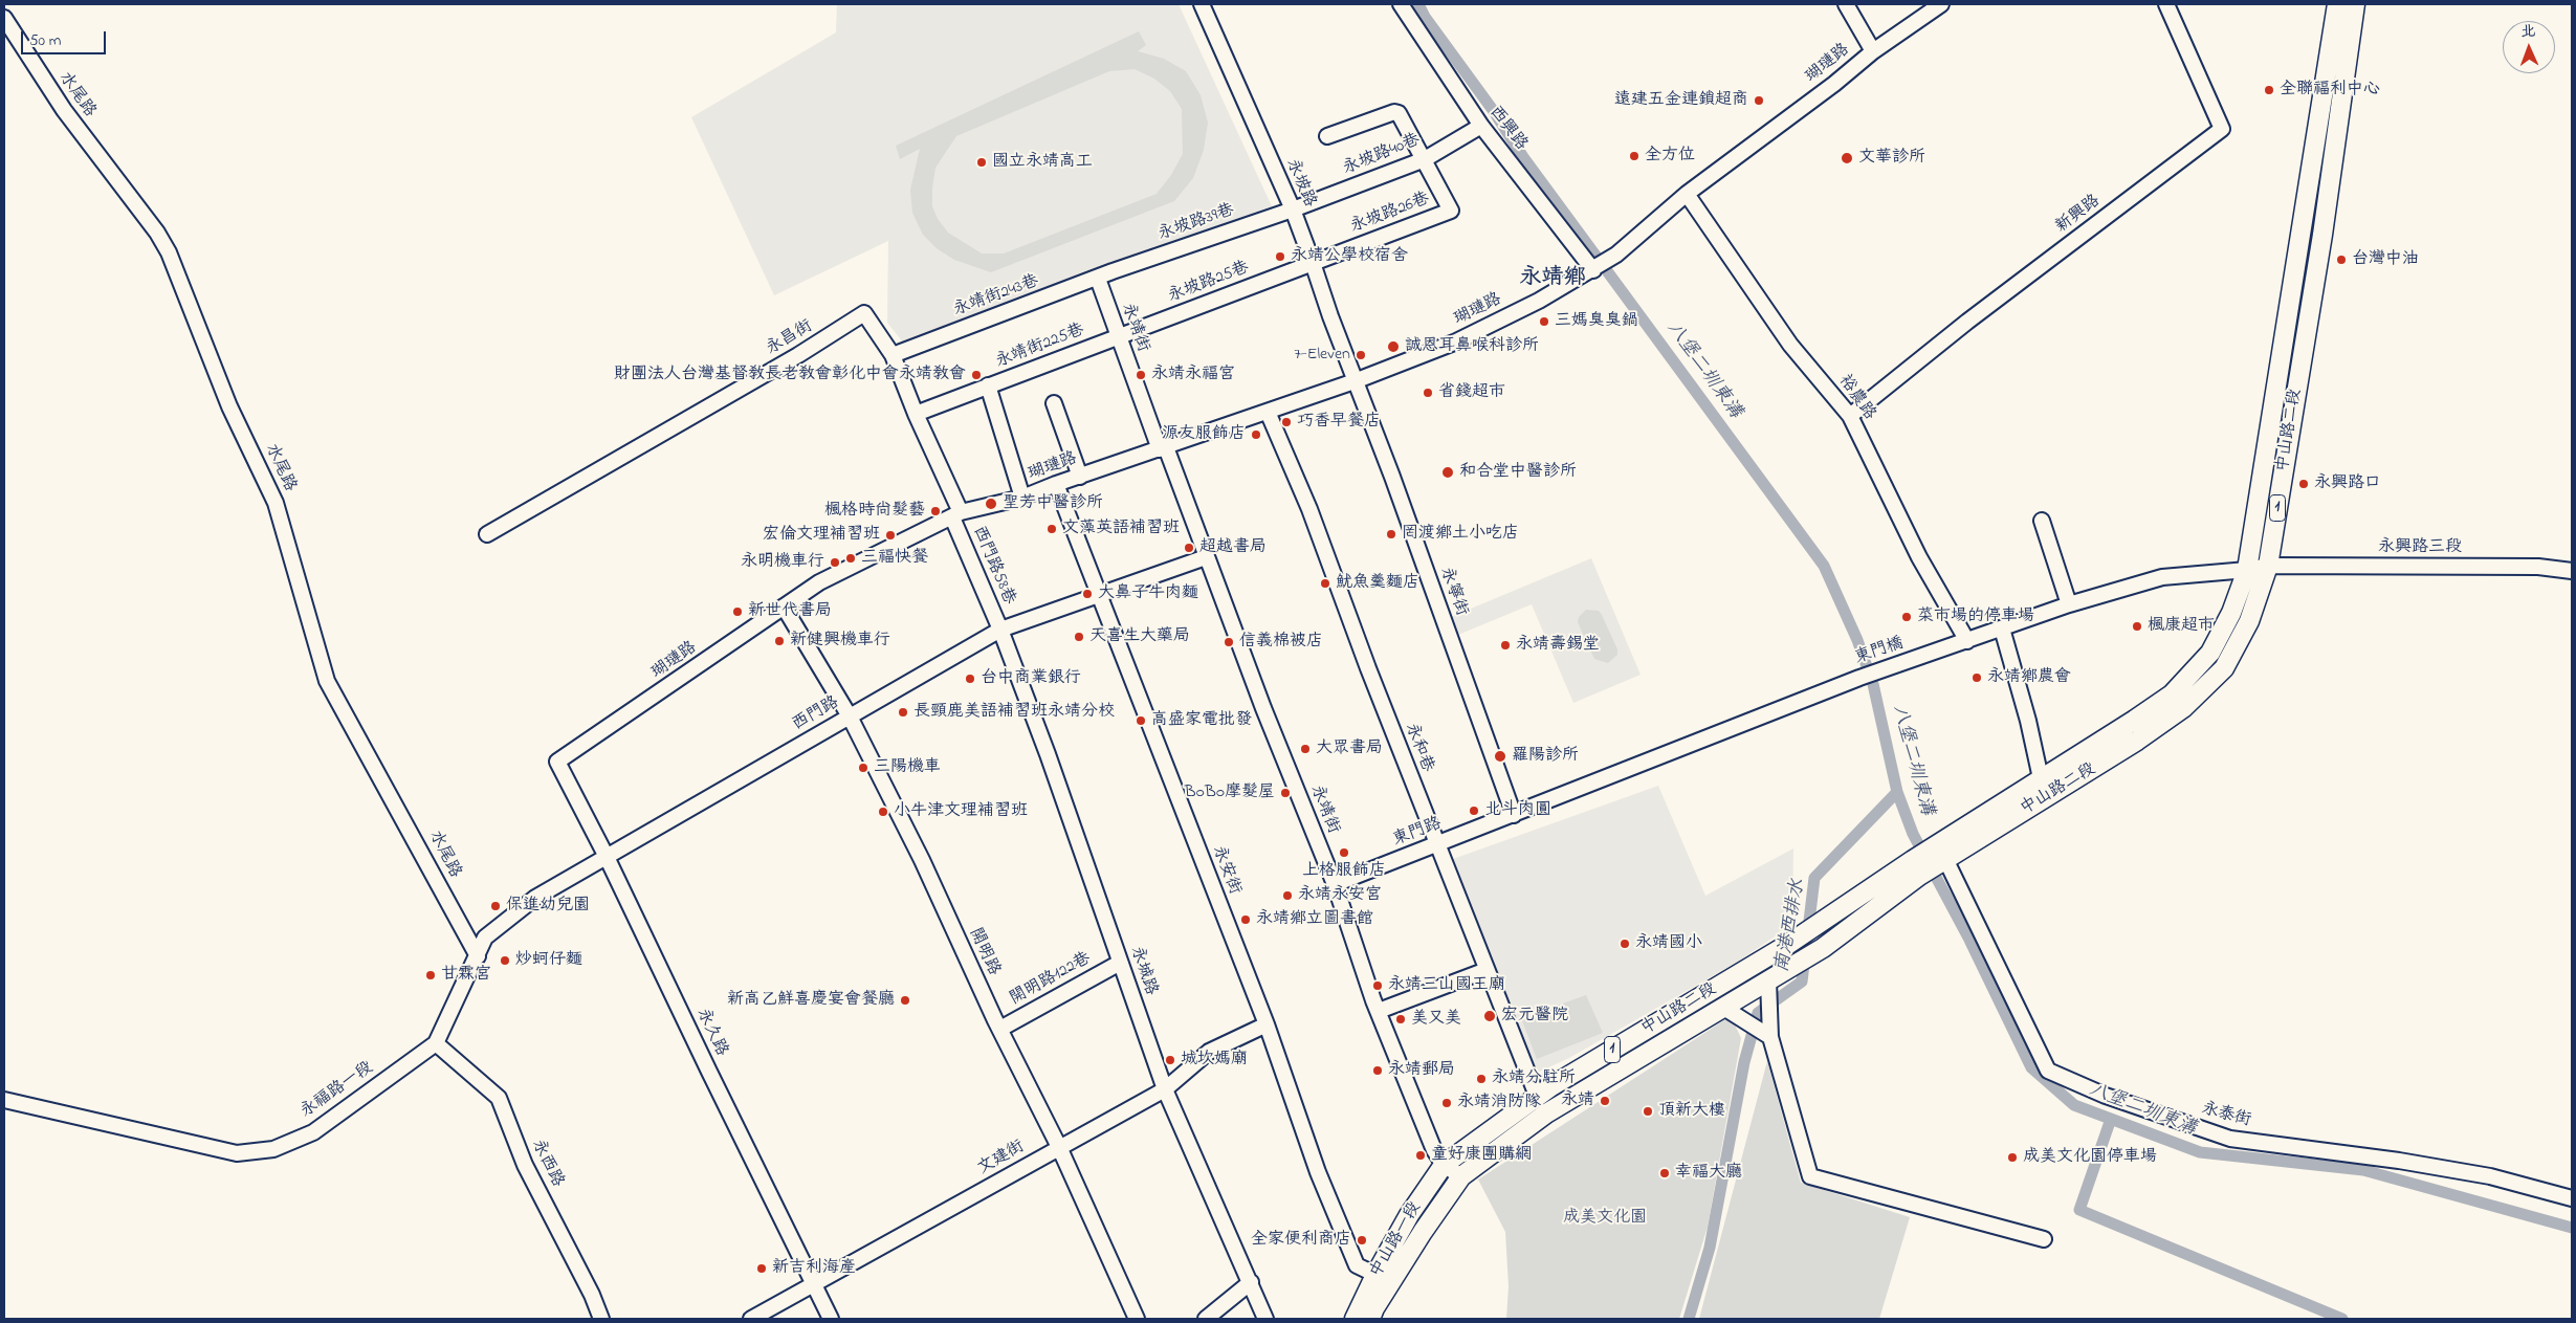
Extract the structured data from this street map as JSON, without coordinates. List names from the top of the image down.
{
  "streets": {
    "main road": ["中山路二段", "1", "中山路一段"],
    "street": [
      "瑚璉路",
      "水尾路",
      "西興路",
      "永坡路40巷",
      "永坡路",
      "永坡路26巷",
      "新興路",
      "永坡路39巷",
      "永坡路25巷",
      "永靖街243巷",
      "永靖街",
      "永昌街",
      "永靖街225巷",
      "裕農路",
      "永興路三段",
      "西門路58巷",
      "永寧街",
      "東門橋",
      "西門路",
      "永和巷",
      "東門路",
      "永安街",
      "開明路",
      "永城路",
      "開明路122巷",
      "永久路",
      "永福路一段",
      "永泰街",
      "文建街",
      "永西路"
    ]
  },
  "crossings": [
    ["瑚璉路", "西興路"],
    ["瑚璉路", "永坡路"],
    ["瑚璉路", "永靖街"],
    ["瑚璉路", "永昌街"],
    ["瑚璉路", "裕農路"],
    ["瑚璉路", "西門路58巷"],
    ["瑚璉路", "永寧街"],
    ["瑚璉路", "永和巷"],
    ["瑚璉路", "永安街"],
    ["瑚璉路", "開明路"],
    ["瑚璉路", "永久路"],
    ["水尾路", "西門路"],
    ["水尾路", "永福路一段"],
    ["西興路", "永坡路40巷"],
    ["永坡路40巷", "永坡路"],
    ["永坡路40巷", "永坡路26巷"],
    ["永坡路40巷", "永坡路39巷"],
    ["永坡路", "永坡路26巷"],
    ["永坡路", "永坡路39巷"],
    ["永坡路", "永坡路25巷"],
    ["永坡路", "永寧街"],
    ["永坡路26巷", "永坡路25巷"],
    ["新興路", "裕農路"],
    ["永坡路39巷", "永靖街243巷"],
    ["永坡路25巷", "永靖街"],
    ["永坡路25巷", "永靖街225巷"],
    ["永靖街243巷", "永靖街"],
    ["永靖街243巷", "永昌街"],
    ["永靖街", "永靖街225巷"],
    ["永靖街", "中山路二段"],
    ["永靖街", "西門路"],
    ["永靖街", "東門路"],
    ["永靖街", "中山路一段"],
    ["永昌街", "永靖街225巷"],
    ["永昌街", "西門路58巷"],
    ["裕農路", "東門橋"],
    ["中山路二段", "1"],
    ["中山路二段", "永興路三段"],
    ["中山路二段", "東門橋"],
    ["中山路二段", "永和巷"],
    ["中山路二段", "永泰街"],
    ["中山路二段", "中山路一段"],
    ["1", "永泰街"],
    ["永興路三段", "東門橋"],
    ["西門路58巷", "西門路"],
    ["西門路58巷", "永城路"],
    ["永寧街", "東門橋"],
    ["永寧街", "東門路"],
    ["東門橋", "東門路"],
    ["西門路", "永安街"],
    ["西門路", "開明路"],
    ["西門路", "永城路"],
    ["西門路", "永久路"],
    ["西門路", "永福路一段"],
    ["永和巷", "東門路"],
    ["永安街", "文建街"],
    ["永安街", "中山路一段"],
    ["開明路", "開明路122巷"],
    ["開明路", "文建街"],
    ["永城路", "開明路122巷"],
    ["永城路", "文建街"],
    ["永久路", "文建街"],
    ["永福路一段", "永西路"]
  ],
  "districts": ["永靖鄉"],
  "water": ["八堡二圳東溝", "南港西排水"],
  "parks": ["成美文化園"],
  "places": [
    "全聯福利中心",
    "遠建五金連鎖超商",
    "全方位",
    "文華診所",
    "國立永靖高工",
    "永靖公學校宿舍",
    "台灣中油",
    "三媽臭臭鍋",
    "誠恩耳鼻喉科診所",
    "7-Eleven",
    "財團法人台灣基督教長老教會彰化中會永靖教會",
    "永靖永福宮",
    "省錢超市",
    "巧香早餐店",
    "源友服飾店",
    "和合堂中醫診所",
    "永興路口",
    "聖芳中醫診所",
    "楓格時尚髮藝",
    "文藻英語補習班",
    "罔渡鄉土小吃店",
    "宏倫文理補習班",
    "超越書局",
    "三福快餐",
    "永明機車行",
    "魷魚羹麵店",
    "大鼻子牛肉麵",
    "新世代書局",
    "菜市場的停車場",
    "楓康超市",
    "天喜生大藥局",
    "新健興機車行",
    "信義棉被店",
    "永靖壽錫堂",
    "永靖鄉農會",
    "台中商業銀行",
    "長頸鹿美語補習班永靖分校",
    "高盛家電批發",
    "大眾書局",
    "羅陽診所",
    "三陽機車",
    "BoBo摩髮屋",
    "北斗肉圓",
    "小牛津文理補習班",
    "上格服飾店",
    "永靖永安宮",
    "保進幼兒園",
    "永靖鄉立圖書館",
    "永靖國小",
    "炒蚵仔麵",
    "甘霖宮",
    "永靖三山國王廟",
    "新高乙鮮喜慶宴會餐廳",
    "宏元醫院",
    "美又美",
    "城坎媽廟",
    "永靖郵局",
    "永靖分駐所",
    "永靖",
    "永靖消防隊",
    "頂新大樓",
    "童好康團購網",
    "成美文化園停車場",
    "幸福大廳",
    "全家便利商店",
    "新吉利海產"
  ],
  "scale_bar": "50 m",
  "north": "top"
}
